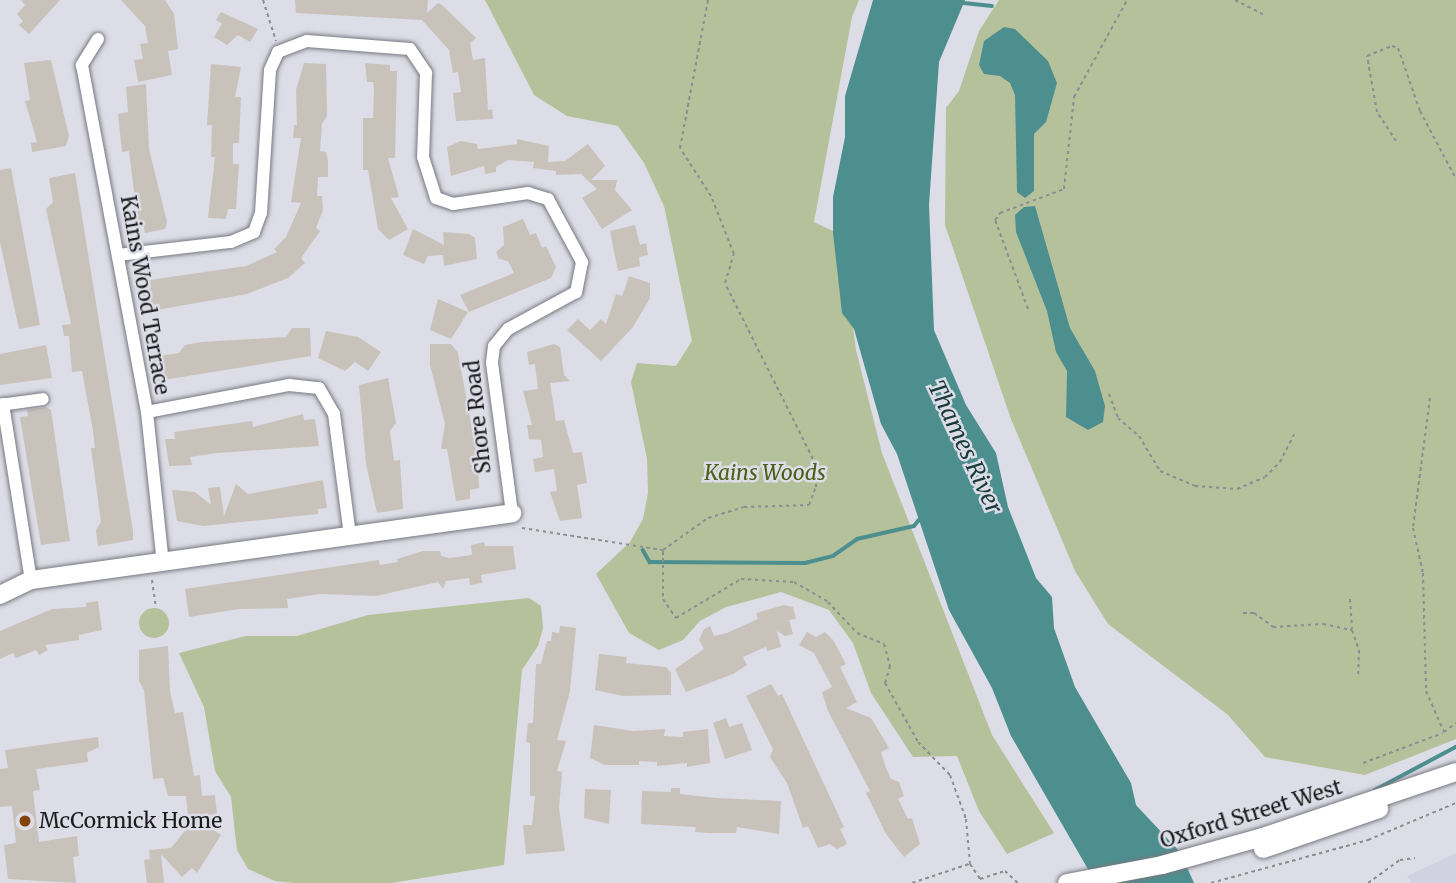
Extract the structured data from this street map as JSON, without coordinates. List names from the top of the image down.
{
  "streets": {
    "main road": ["Oxford Street West"],
    "street": ["Kains Wood Terrace", "Shore Road"]
  },
  "crossings": [
    ["Kains Wood Terrace", "Shore Road"]
  ],
  "water": ["Thames River"],
  "parks": ["Kains Woods"],
  "places": ["McCormick Home"]
}
